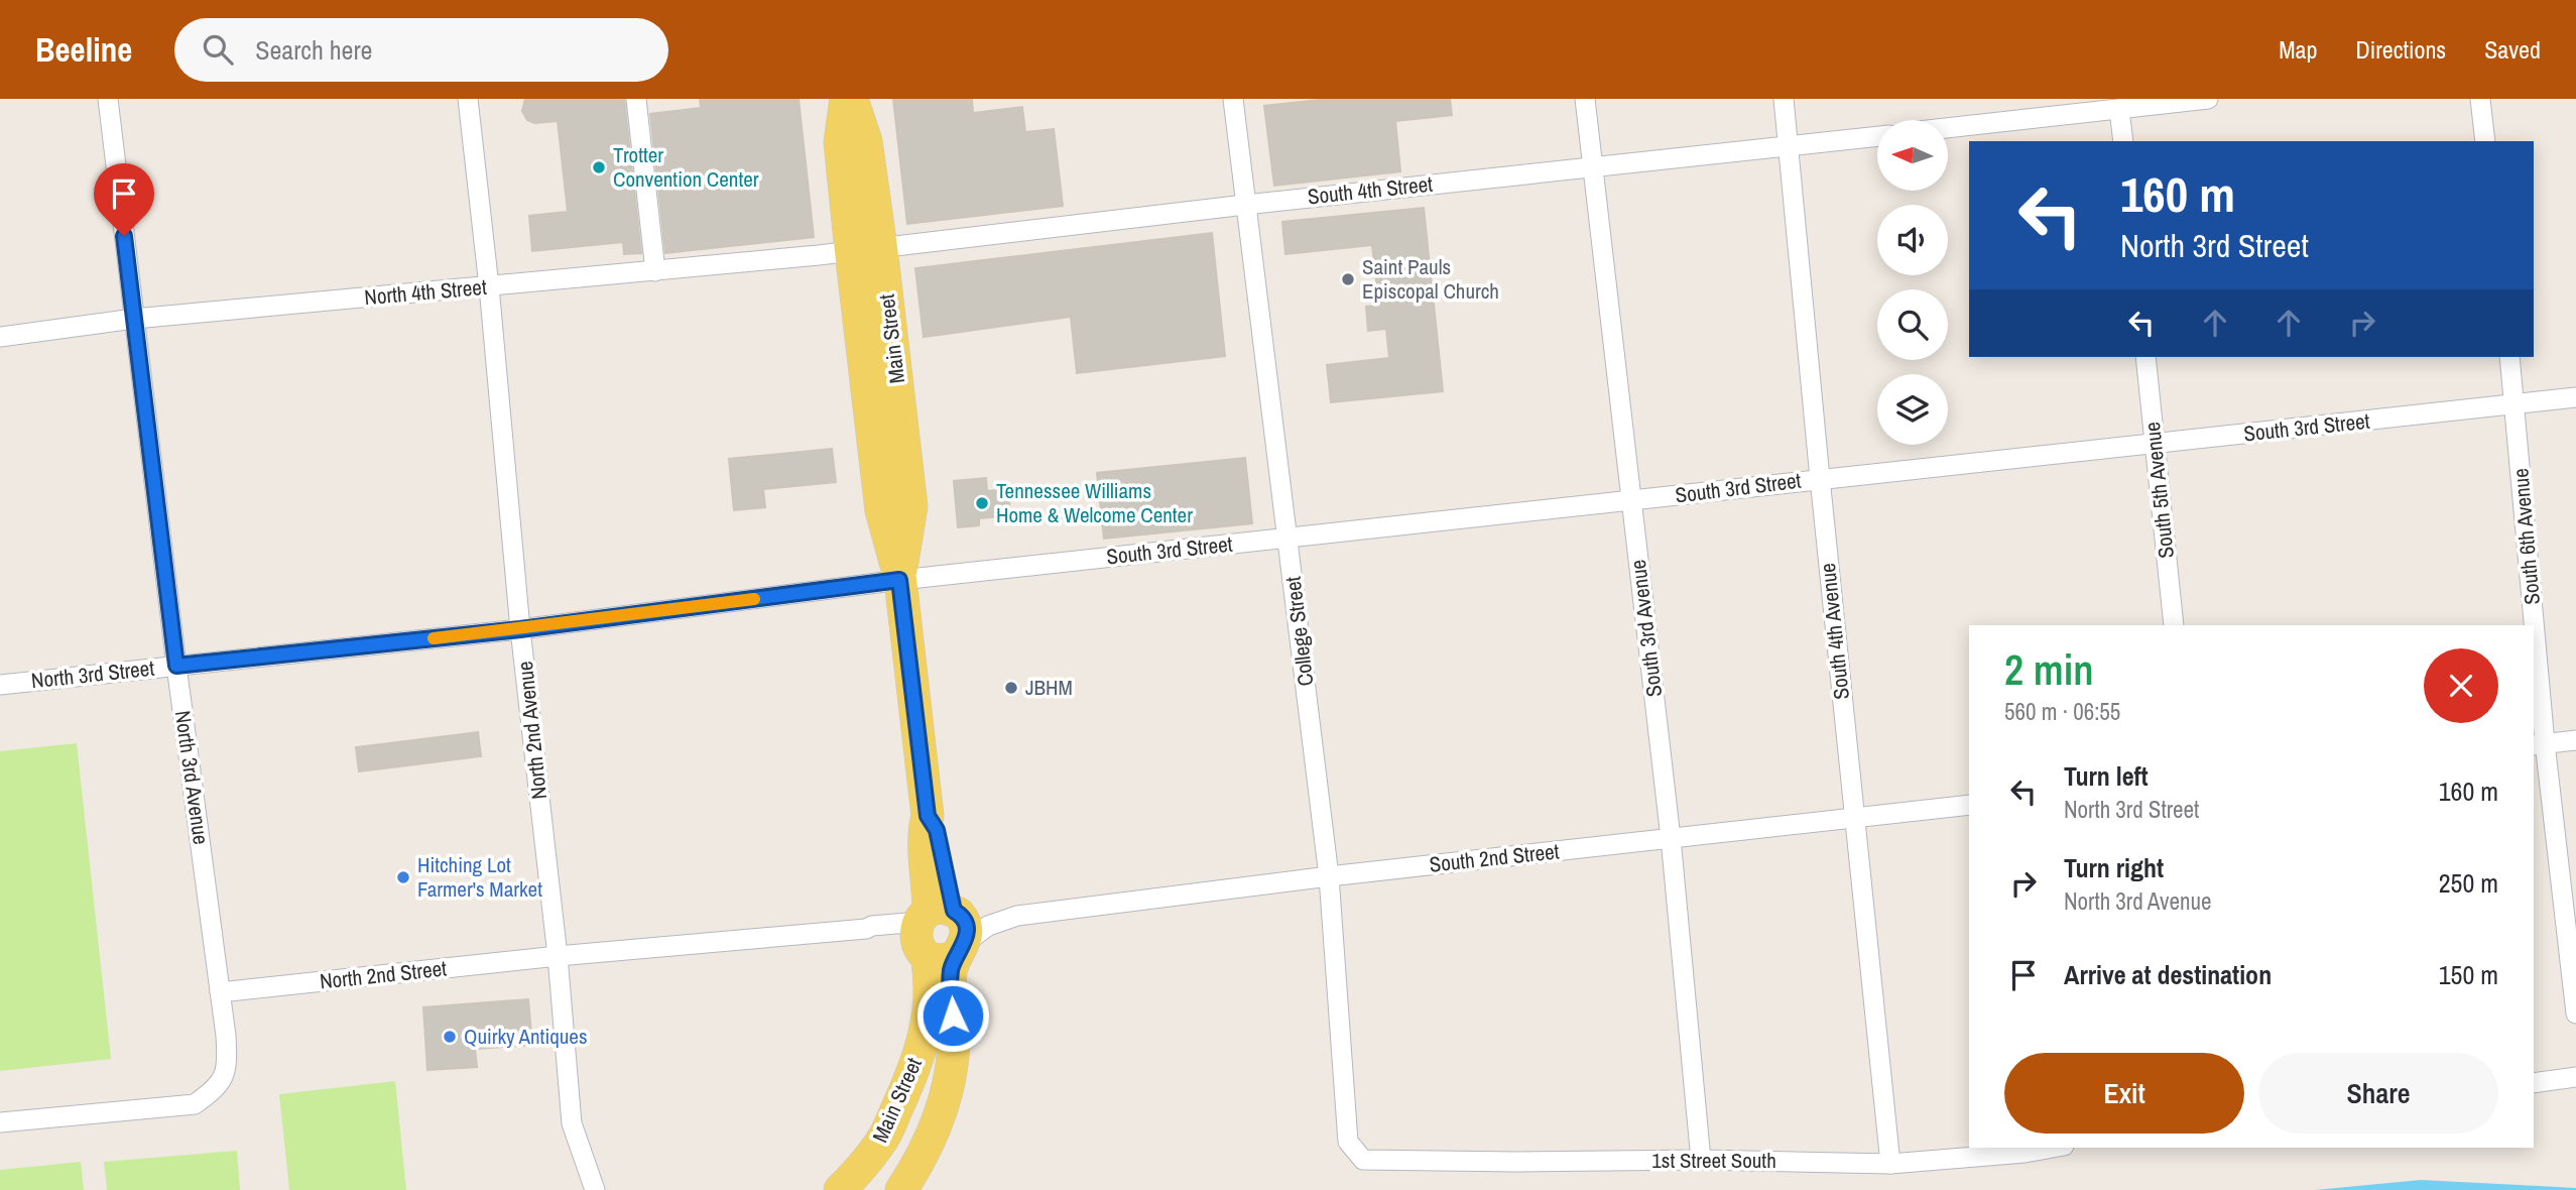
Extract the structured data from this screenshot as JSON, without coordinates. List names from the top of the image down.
{
  "streets": {
    "main road": ["Main Street"],
    "street": [
      "South 4th Street",
      "North 4th Street",
      "South 3rd Street",
      "South 5th Avenue",
      "South 6th Avenue",
      "South 3rd Avenue",
      "College Street",
      "South 4th Avenue",
      "North 3rd Street",
      "North 2nd Avenue",
      "North 3rd Avenue",
      "South 2nd Street",
      "North 2nd Street",
      "1st Street South"
    ]
  },
  "crossings": [
    ["South 4th Street", "North 4th Street"],
    ["South 4th Street", "Main Street"],
    ["South 4th Street", "South 3rd Avenue"],
    ["South 4th Street", "College Street"],
    ["South 4th Street", "South 4th Avenue"],
    ["North 4th Street", "Main Street"],
    ["North 4th Street", "North 2nd Avenue"],
    ["North 4th Street", "North 3rd Avenue"],
    ["Main Street", "South 3rd Street"],
    ["Main Street", "North 3rd Street"],
    ["Main Street", "South 2nd Street"],
    ["Main Street", "North 2nd Street"],
    ["South 3rd Street", "South 5th Avenue"],
    ["South 3rd Street", "South 6th Avenue"],
    ["South 3rd Street", "South 3rd Avenue"],
    ["South 3rd Street", "College Street"],
    ["South 3rd Street", "South 4th Avenue"],
    ["South 3rd Street", "North 3rd Street"],
    ["South 3rd Avenue", "South 2nd Street"],
    ["South 3rd Avenue", "1st Street South"],
    ["College Street", "South 2nd Street"],
    ["College Street", "1st Street South"],
    ["South 4th Avenue", "South 2nd Street"],
    ["South 4th Avenue", "1st Street South"],
    ["North 3rd Street", "North 2nd Avenue"],
    ["North 3rd Street", "North 3rd Avenue"],
    ["North 2nd Avenue", "North 2nd Street"],
    ["North 3rd Avenue", "North 2nd Street"],
    ["South 2nd Street", "North 2nd Street"]
  ],
  "places": [
    "Trotter Convention Center",
    "Saint Pauls Episcopal Church",
    "Tennessee Williams Home & Welcome Center",
    "JBHM",
    "Hitching Lot Farmer's Market",
    "Quirky Antiques"
  ],
  "north": "left",
  "page": {
    "header": "Beeline",
    "search": "Search here",
    "nav": ["Map", "Directions", "Saved"],
    "turn": ["160 m", "North 3rd Street"],
    "heading": ["2 min", "560 m · 06:55"],
    "list": [
      {
        "name": "Turn left",
        "note": "North 3rd Street",
        "value": "160 m"
      },
      {
        "name": "Turn right",
        "note": "North 3rd Avenue",
        "value": "250 m"
      },
      {
        "name": "Arrive at destination",
        "value": "150 m"
      }
    ],
    "buttons": ["Exit", "Share"]
  }
}
